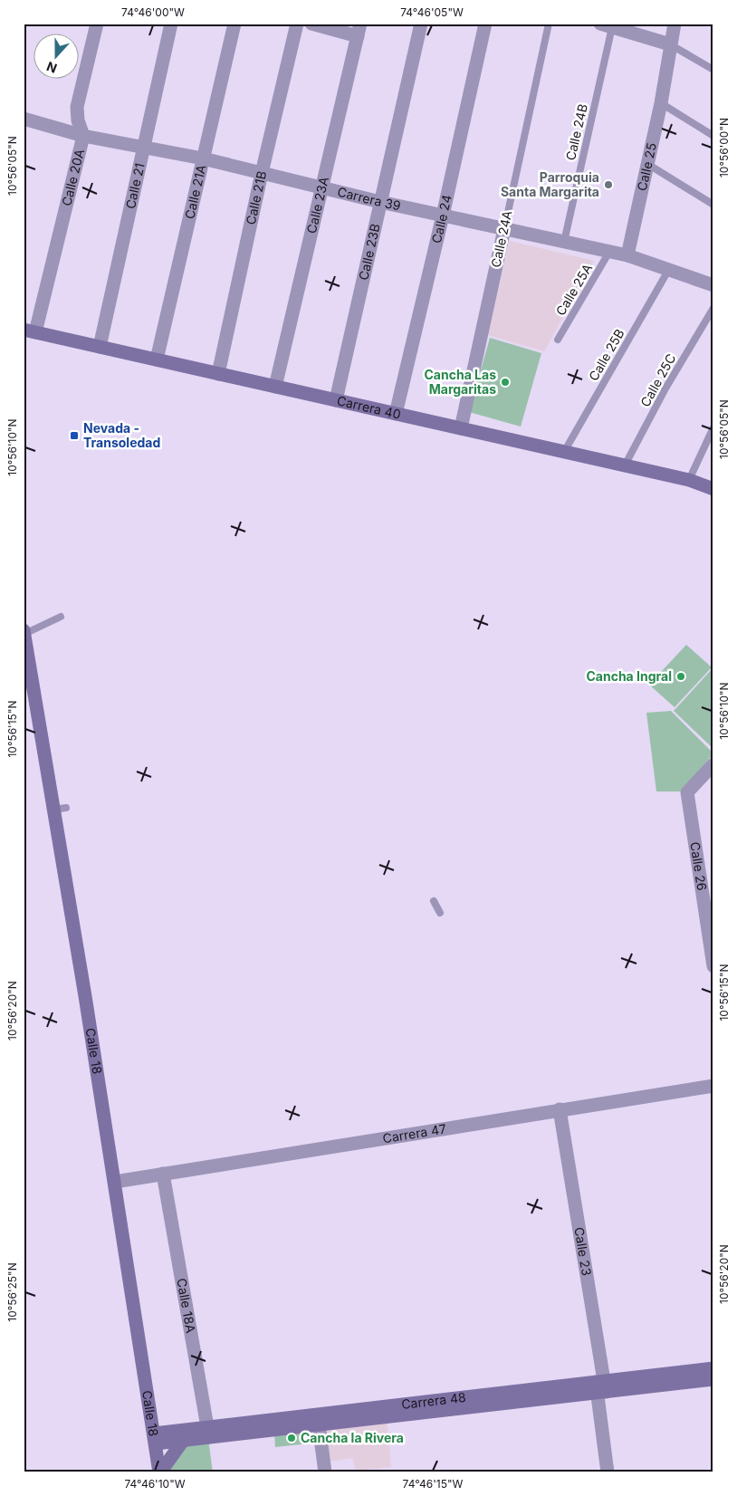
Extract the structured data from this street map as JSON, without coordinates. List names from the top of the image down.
{
  "streets": {
    "street": [
      "Calle 25",
      "Calle 20A",
      "Calle 21",
      "Calle 21A",
      "Calle 21B",
      "Carrera 39",
      "Calle 23A",
      "Calle 24",
      "Calle 24A",
      "Calle 23B",
      "Carrera 40",
      "Calle 26",
      "Calle 18",
      "Carrera 47",
      "Calle 23",
      "Calle 18A",
      "Carrera 48"
    ],
    "lane": [
      "Calle 24B",
      "Calle 25A",
      "Calle 25B",
      "Calle 25C"
    ]
  },
  "crossings": [
    ["Calle 24B", "Carrera 39"],
    ["Calle 25", "Carrera 39"],
    ["Calle 20A", "Carrera 39"],
    ["Calle 20A", "Carrera 40"],
    ["Calle 21", "Carrera 39"],
    ["Calle 21", "Carrera 40"],
    ["Calle 21A", "Carrera 39"],
    ["Calle 21A", "Carrera 40"],
    ["Calle 21B", "Carrera 39"],
    ["Calle 21B", "Carrera 40"],
    ["Carrera 39", "Calle 23A"],
    ["Carrera 39", "Calle 24"],
    ["Carrera 39", "Calle 24A"],
    ["Carrera 39", "Calle 23B"],
    ["Carrera 39", "Calle 25A"],
    ["Carrera 39", "Calle 25B"],
    ["Calle 23A", "Carrera 40"],
    ["Calle 24", "Carrera 40"],
    ["Calle 24A", "Carrera 40"],
    ["Calle 23B", "Carrera 40"],
    ["Calle 25B", "Carrera 40"],
    ["Calle 25C", "Carrera 40"],
    ["Calle 18", "Carrera 47"],
    ["Calle 18", "Carrera 48"],
    ["Carrera 47", "Calle 23"],
    ["Carrera 47", "Calle 18A"],
    ["Calle 23", "Carrera 48"],
    ["Calle 18A", "Carrera 48"]
  ],
  "places": {
    "other": [
      "Parroquia Santa Margarita",
      "Cancha Las Margaritas",
      "Cancha Ingral",
      "Cancha la Rivera"
    ],
    "transit": ["Nevada - Transoledad"]
  },
  "north": "bottom",
  "coordinates": [
    "74°46'00\"W",
    "74°46'05\"W",
    "10°56'00\"N",
    "10°56'05\"N",
    "10°56'10\"N",
    "10°56'15\"N",
    "10°56'20\"N",
    "10°56'25\"N",
    "74°46'10\"W",
    "74°46'15\"W"
  ]
}
